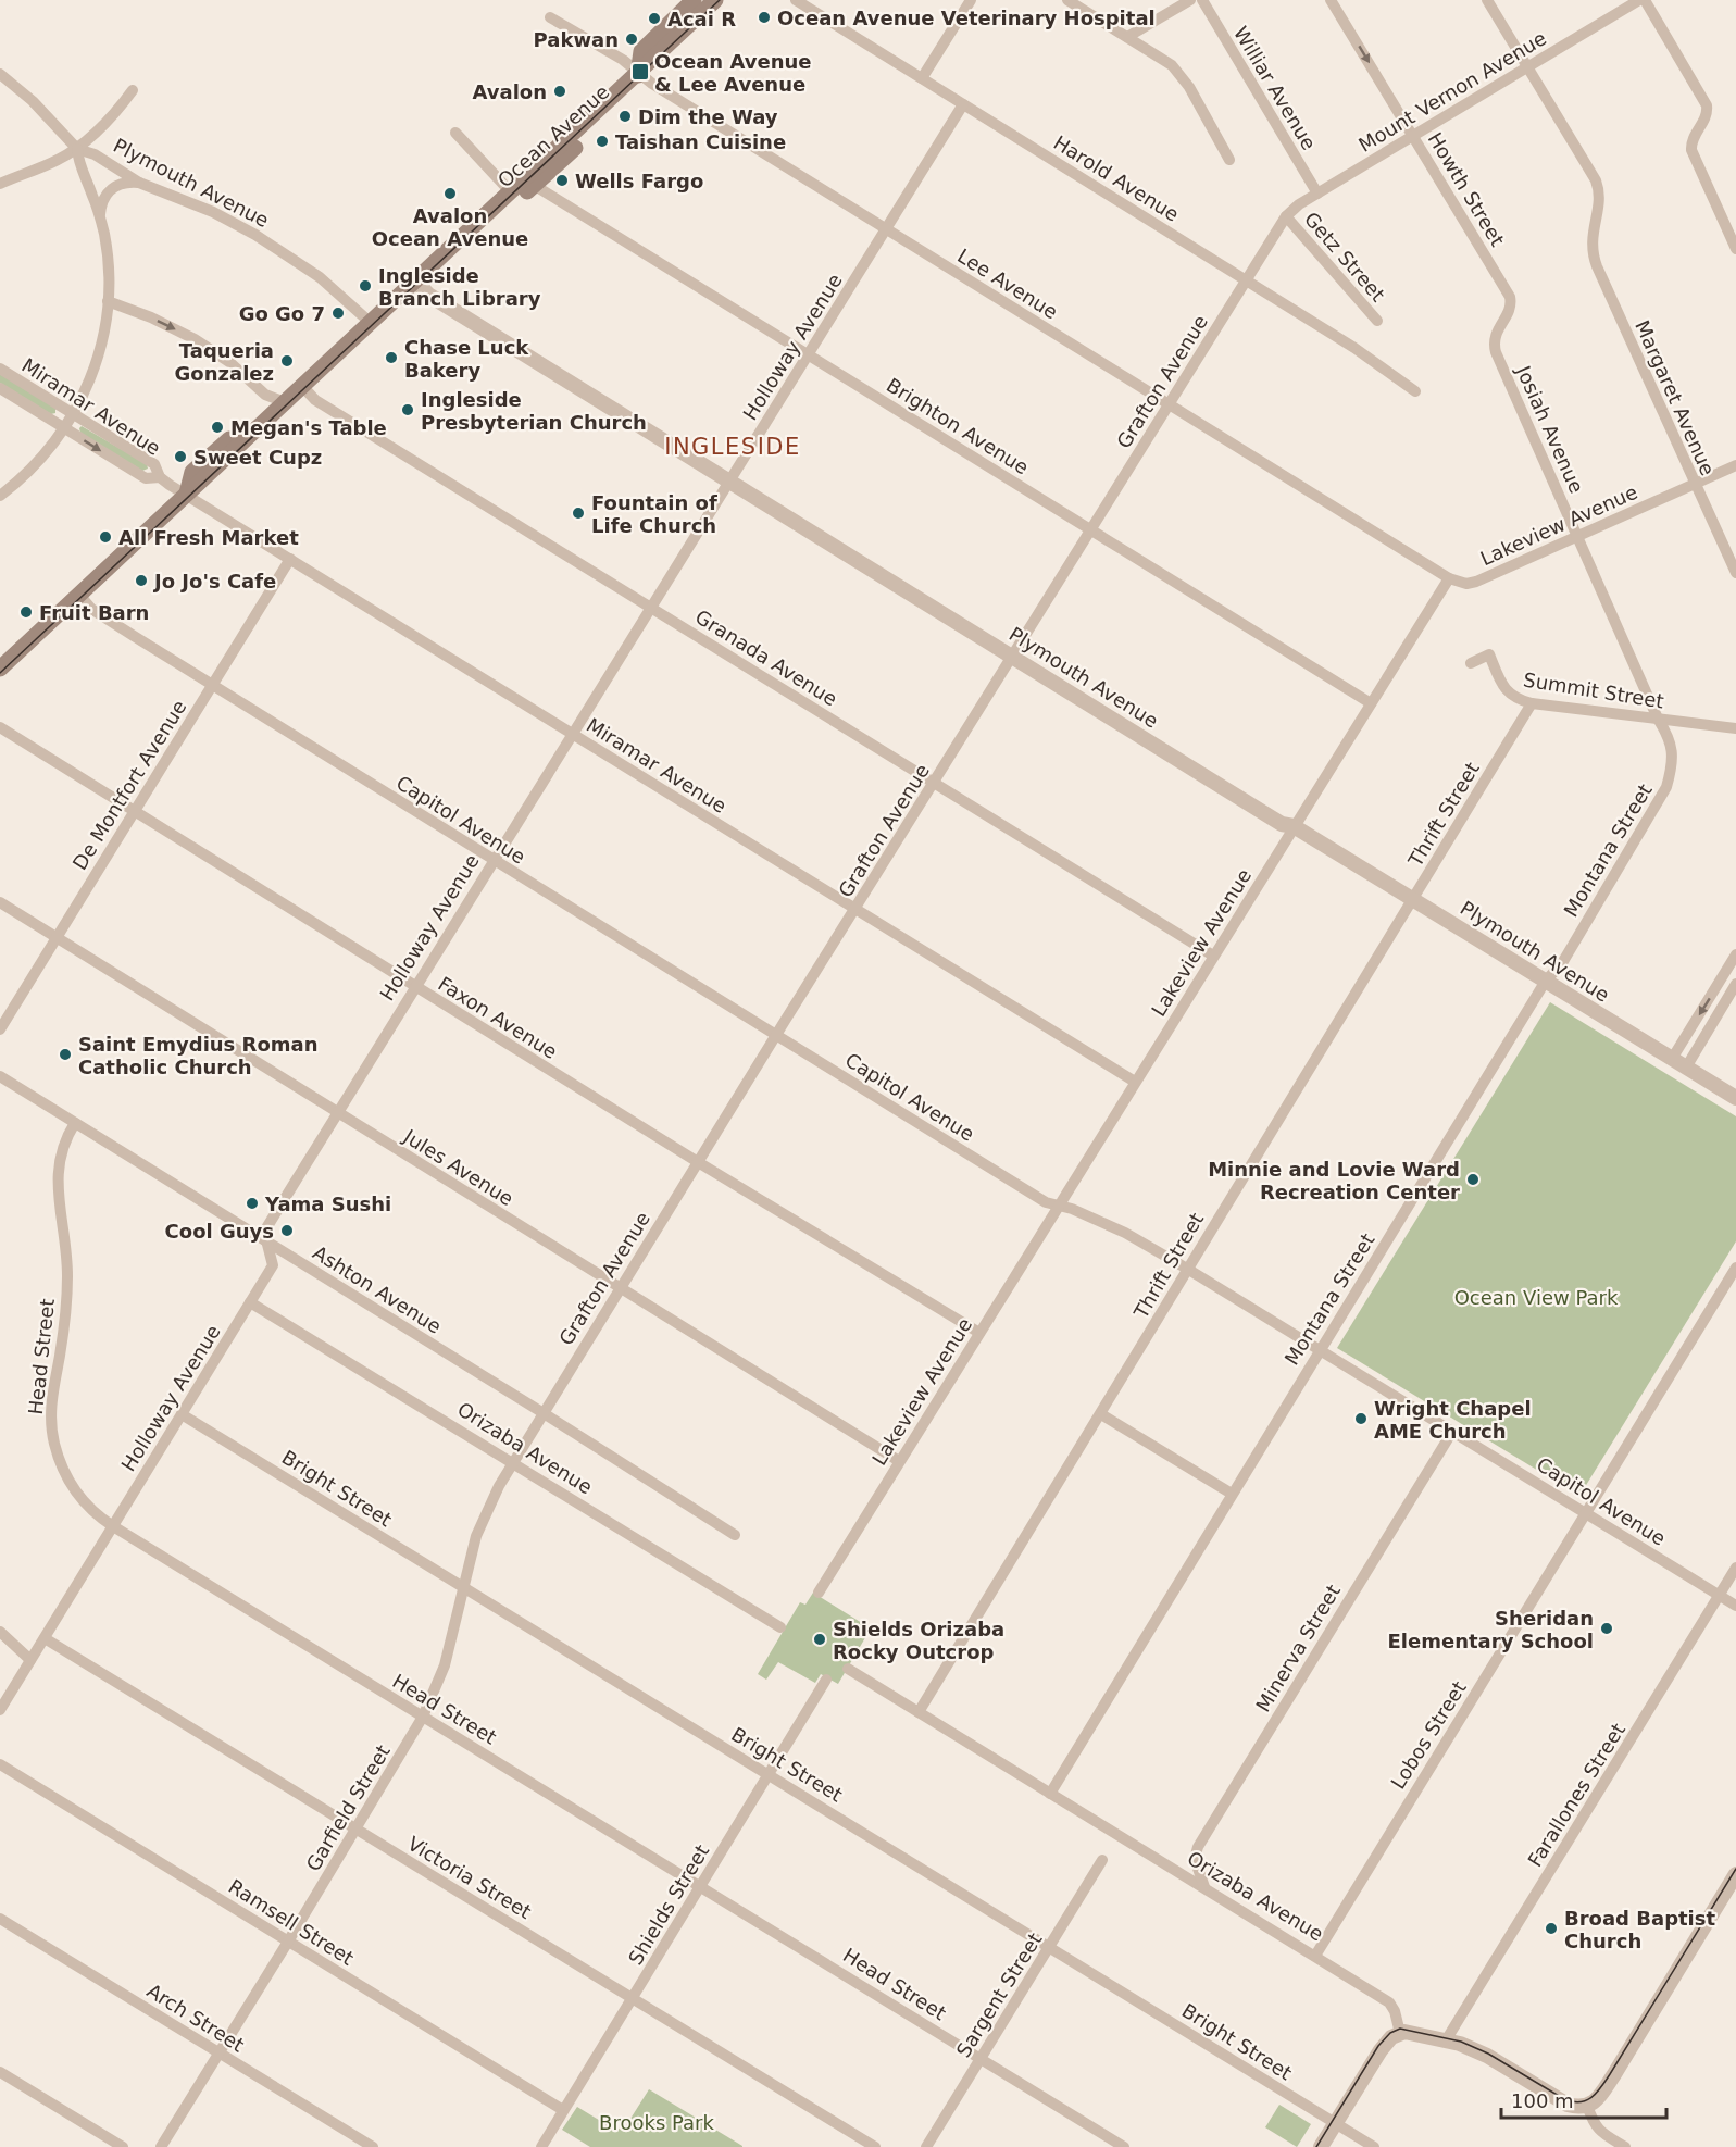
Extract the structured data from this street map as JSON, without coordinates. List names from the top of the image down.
{
  "streets": {
    "main road": ["Ocean Avenue"],
    "street": [
      "Williar Avenue",
      "Mount Vernon Avenue",
      "Harold Avenue",
      "Plymouth Avenue",
      "Howth Street",
      "Getz Street",
      "Lee Avenue",
      "Holloway Avenue",
      "Grafton Avenue",
      "Margaret Avenue",
      "Miramar Avenue",
      "Brighton Avenue",
      "Josiah Avenue",
      "Lakeview Avenue",
      "Granada Avenue",
      "Summit Street",
      "De Montfort Avenue",
      "Thrift Street",
      "Capitol Avenue",
      "Montana Street",
      "Faxon Avenue",
      "Jules Avenue",
      "Ashton Avenue",
      "Head Street",
      "Orizaba Avenue",
      "Bright Street",
      "Minerva Street",
      "Lobos Street",
      "Farallones Street",
      "Garfield Street",
      "Victoria Street",
      "Shields Street",
      "Ramsell Street",
      "Sargent Street",
      "Arch Street"
    ]
  },
  "crossings": [
    ["Williar Avenue", "Mount Vernon Avenue"],
    ["Mount Vernon Avenue", "Howth Street"],
    ["Mount Vernon Avenue", "Getz Street"],
    ["Mount Vernon Avenue", "Grafton Avenue"],
    ["Mount Vernon Avenue", "Margaret Avenue"],
    ["Ocean Avenue", "Plymouth Avenue"],
    ["Ocean Avenue", "Lee Avenue"],
    ["Ocean Avenue", "Miramar Avenue"],
    ["Ocean Avenue", "Brighton Avenue"],
    ["Ocean Avenue", "Granada Avenue"],
    ["Ocean Avenue", "Capitol Avenue"],
    ["Harold Avenue", "Holloway Avenue"],
    ["Harold Avenue", "Grafton Avenue"],
    ["Plymouth Avenue", "Holloway Avenue"],
    ["Plymouth Avenue", "Grafton Avenue"],
    ["Plymouth Avenue", "Lakeview Avenue"],
    ["Plymouth Avenue", "Thrift Street"],
    ["Plymouth Avenue", "Montana Street"],
    ["Howth Street", "Josiah Avenue"],
    ["Getz Street", "Grafton Avenue"],
    ["Lee Avenue", "Holloway Avenue"],
    ["Lee Avenue", "Grafton Avenue"],
    ["Lee Avenue", "Lakeview Avenue"],
    ["Holloway Avenue", "Miramar Avenue"],
    ["Holloway Avenue", "Brighton Avenue"],
    ["Holloway Avenue", "Granada Avenue"],
    ["Holloway Avenue", "Capitol Avenue"],
    ["Holloway Avenue", "Faxon Avenue"],
    ["Holloway Avenue", "Jules Avenue"],
    ["Holloway Avenue", "Ashton Avenue"],
    ["Holloway Avenue", "Head Street"],
    ["Holloway Avenue", "Orizaba Avenue"],
    ["Holloway Avenue", "Bright Street"],
    ["Holloway Avenue", "Victoria Street"],
    ["Grafton Avenue", "Miramar Avenue"],
    ["Grafton Avenue", "Brighton Avenue"],
    ["Grafton Avenue", "Granada Avenue"],
    ["Grafton Avenue", "Capitol Avenue"],
    ["Grafton Avenue", "Faxon Avenue"],
    ["Grafton Avenue", "Jules Avenue"],
    ["Grafton Avenue", "Ashton Avenue"],
    ["Grafton Avenue", "Orizaba Avenue"],
    ["Grafton Avenue", "Garfield Street"],
    ["Margaret Avenue", "Lakeview Avenue"],
    ["Miramar Avenue", "Lakeview Avenue"],
    ["Miramar Avenue", "De Montfort Avenue"],
    ["Brighton Avenue", "Lakeview Avenue"],
    ["Josiah Avenue", "Lakeview Avenue"],
    ["Josiah Avenue", "Summit Street"],
    ["Josiah Avenue", "Montana Street"],
    ["Lakeview Avenue", "Granada Avenue"],
    ["Lakeview Avenue", "Capitol Avenue"],
    ["Lakeview Avenue", "Faxon Avenue"],
    ["Lakeview Avenue", "Jules Avenue"],
    ["Summit Street", "Thrift Street"],
    ["Summit Street", "Montana Street"],
    ["De Montfort Avenue", "Capitol Avenue"],
    ["De Montfort Avenue", "Faxon Avenue"],
    ["De Montfort Avenue", "Jules Avenue"],
    ["Thrift Street", "Capitol Avenue"],
    ["Thrift Street", "Orizaba Avenue"],
    ["Capitol Avenue", "Montana Street"],
    ["Capitol Avenue", "Minerva Street"],
    ["Capitol Avenue", "Lobos Street"],
    ["Capitol Avenue", "Farallones Street"],
    ["Montana Street", "Orizaba Avenue"],
    ["Ashton Avenue", "Head Street"],
    ["Head Street", "Garfield Street"],
    ["Head Street", "Shields Street"],
    ["Head Street", "Sargent Street"],
    ["Orizaba Avenue", "Minerva Street"],
    ["Orizaba Avenue", "Lobos Street"],
    ["Orizaba Avenue", "Garfield Street"],
    ["Bright Street", "Garfield Street"],
    ["Bright Street", "Shields Street"],
    ["Bright Street", "Sargent Street"],
    ["Garfield Street", "Victoria Street"],
    ["Garfield Street", "Ramsell Street"],
    ["Garfield Street", "Arch Street"],
    ["Victoria Street", "Shields Street"],
    ["Shields Street", "Ramsell Street"]
  ],
  "one_way": ["Howth Street"],
  "districts": ["INGLESIDE"],
  "parks": ["Ocean View Park", "Brooks Park"],
  "places": {
    "other": [
      "Ocean Avenue Veterinary Hospital",
      "Acai R",
      "Pakwan",
      "Avalon",
      "Dim the Way",
      "Taishan Cuisine",
      "Wells Fargo",
      "Avalon Ocean Avenue",
      "Ingleside Branch Library",
      "Go Go 7",
      "Chase Luck Bakery",
      "Taqueria Gonzalez",
      "Ingleside Presbyterian Church",
      "Megan's Table",
      "Sweet Cupz",
      "Fountain of Life Church",
      "All Fresh Market",
      "Jo Jo's Cafe",
      "Fruit Barn",
      "Saint Emydius Roman Catholic Church",
      "Minnie and Lovie Ward Recreation Center",
      "Yama Sushi",
      "Cool Guys",
      "Wright Chapel AME Church",
      "Sheridan Elementary School",
      "Shields Orizaba Rocky Outcrop",
      "Broad Baptist Church"
    ],
    "transit": ["Ocean Avenue & Lee Avenue"]
  },
  "scale_bar": "100 m"
}
